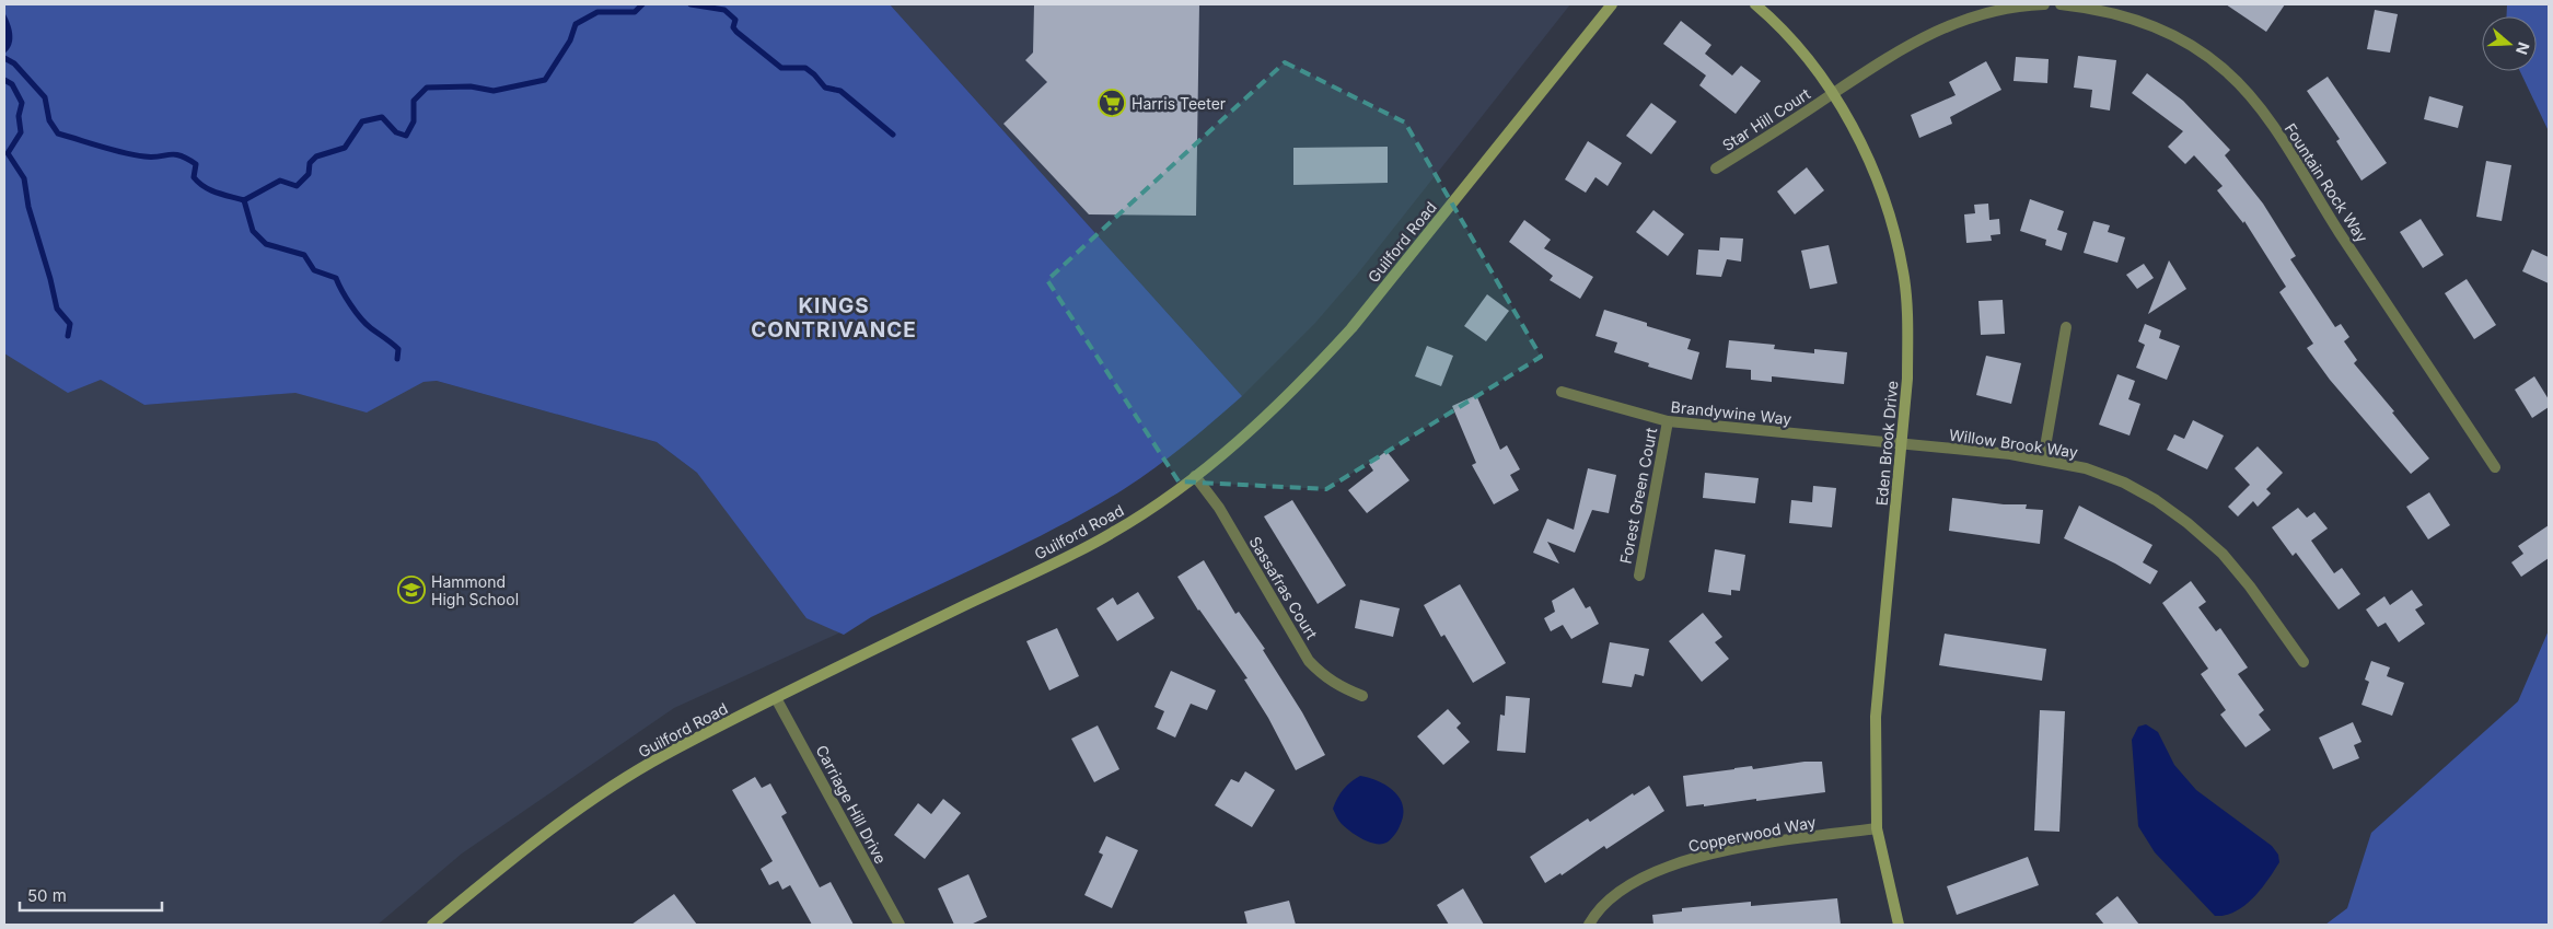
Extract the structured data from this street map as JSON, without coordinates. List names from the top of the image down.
{
  "streets": {
    "street": [
      "Star Hill Court",
      "Fountain Rock Way",
      "Guilford Road",
      "Brandywine Way",
      "Eden Brook Drive",
      "Willow Brook Way",
      "Forest Green Court",
      "Sassafras Court",
      "Carriage Hill Drive",
      "Copperwood Way"
    ]
  },
  "crossings": [
    ["Star Hill Court", "Eden Brook Drive"],
    ["Guilford Road", "Sassafras Court"],
    ["Guilford Road", "Carriage Hill Drive"],
    ["Brandywine Way", "Eden Brook Drive"],
    ["Brandywine Way", "Willow Brook Way"],
    ["Brandywine Way", "Forest Green Court"],
    ["Eden Brook Drive", "Willow Brook Way"],
    ["Eden Brook Drive", "Copperwood Way"]
  ],
  "districts": ["KINGS CONTRIVANCE"],
  "places": {
    "supermarket": ["Harris Teeter"],
    "school or university": ["Hammond High School"]
  },
  "scale_bar": "50 m",
  "north": "right"
}
